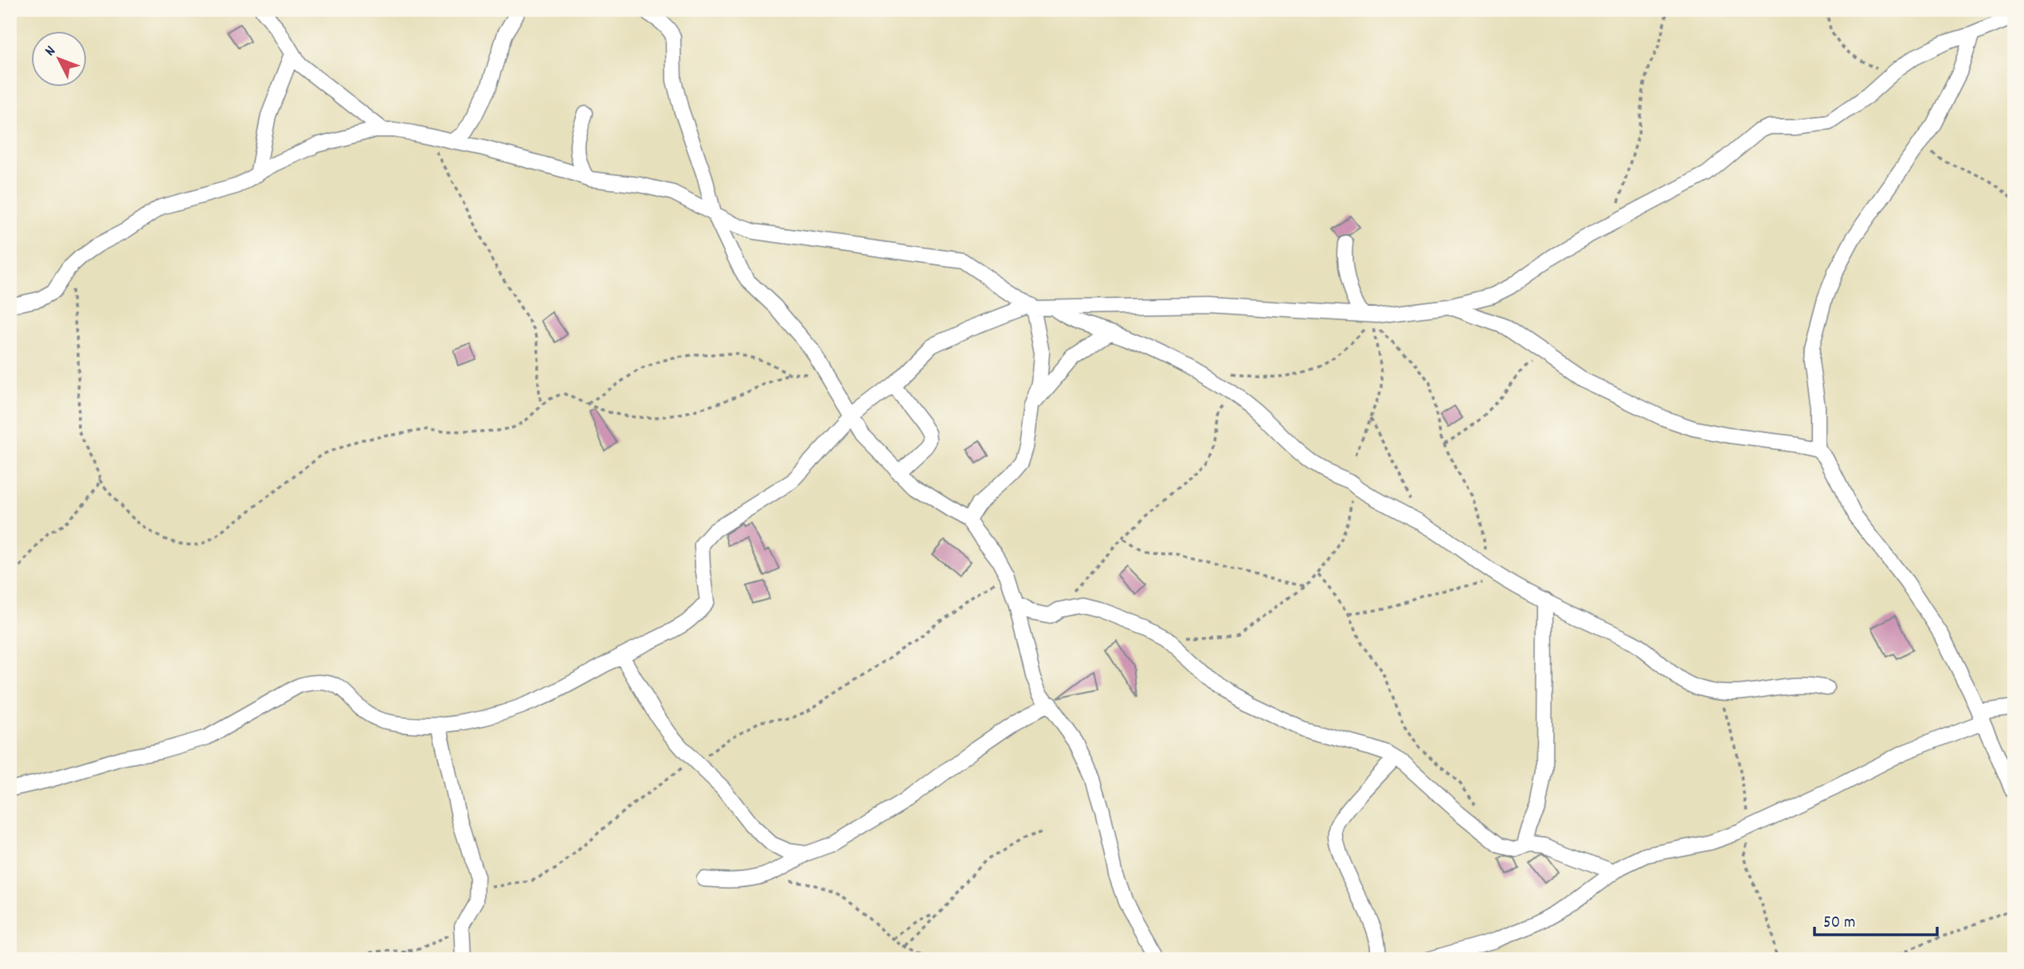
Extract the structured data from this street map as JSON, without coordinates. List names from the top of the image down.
{
  "scale_bar": "50 m",
  "north": "top left"
}
